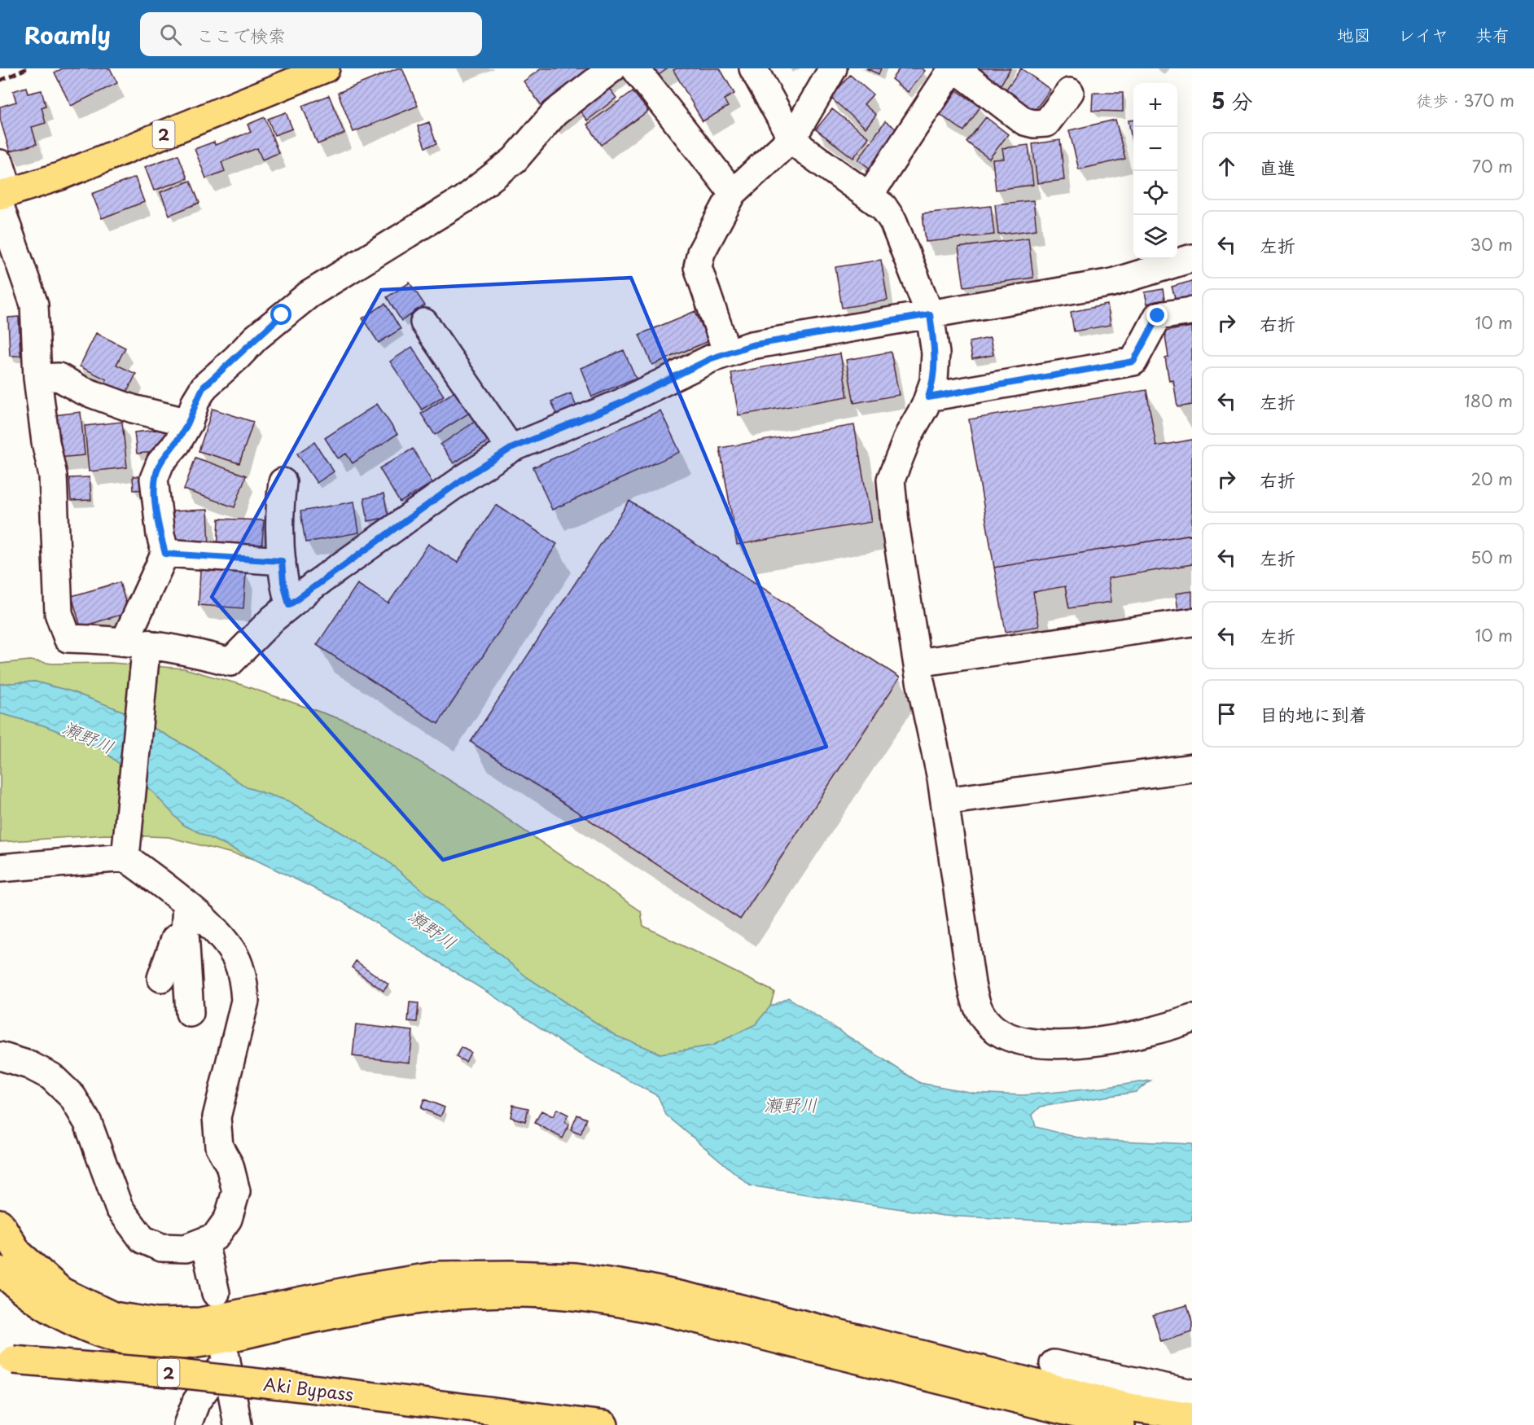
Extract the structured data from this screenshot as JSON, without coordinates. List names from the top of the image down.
{
  "streets": {
    "highway": ["2", "Aki Bypass"]
  },
  "water": ["瀬野川"],
  "page": {
    "header": "Roamly",
    "search": "ここで検索",
    "nav": ["地図", "レイヤ", "共有"],
    "heading": ["5 分", "徒歩 · 370 m"],
    "map_buttons": ["+", "−"],
    "list": [
      ["直進", "70 m"],
      ["左折", "30 m"],
      ["右折", "10 m"],
      ["左折", "180 m"],
      ["右折", "20 m"],
      ["左折", "50 m"],
      ["左折", "10 m"],
      "目的地に到着"
    ]
  }
}
